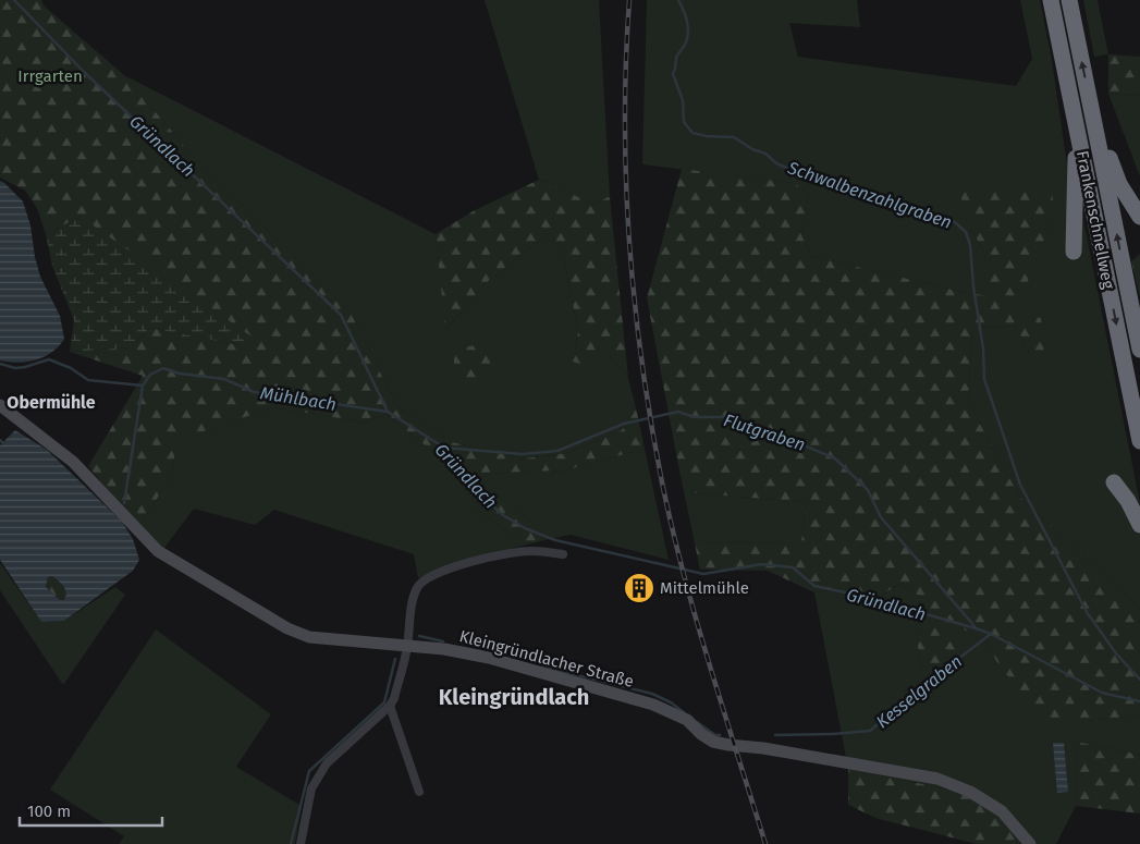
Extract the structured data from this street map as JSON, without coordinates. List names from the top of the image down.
{
  "streets": {
    "highway": ["Frankenschnellweg"],
    "street": ["Kleingründlacher Straße"]
  },
  "districts": ["Obermühle", "Kleingründlach"],
  "water": [
    "Gründlach",
    "Schwalbenzahlgraben",
    "Mühlbach",
    "Flutgraben",
    "Kesselgraben"
  ],
  "parks": ["Irrgarten"],
  "places": {
    "building": ["Mittelmühle"]
  },
  "scale_bar": "100 m"
}
